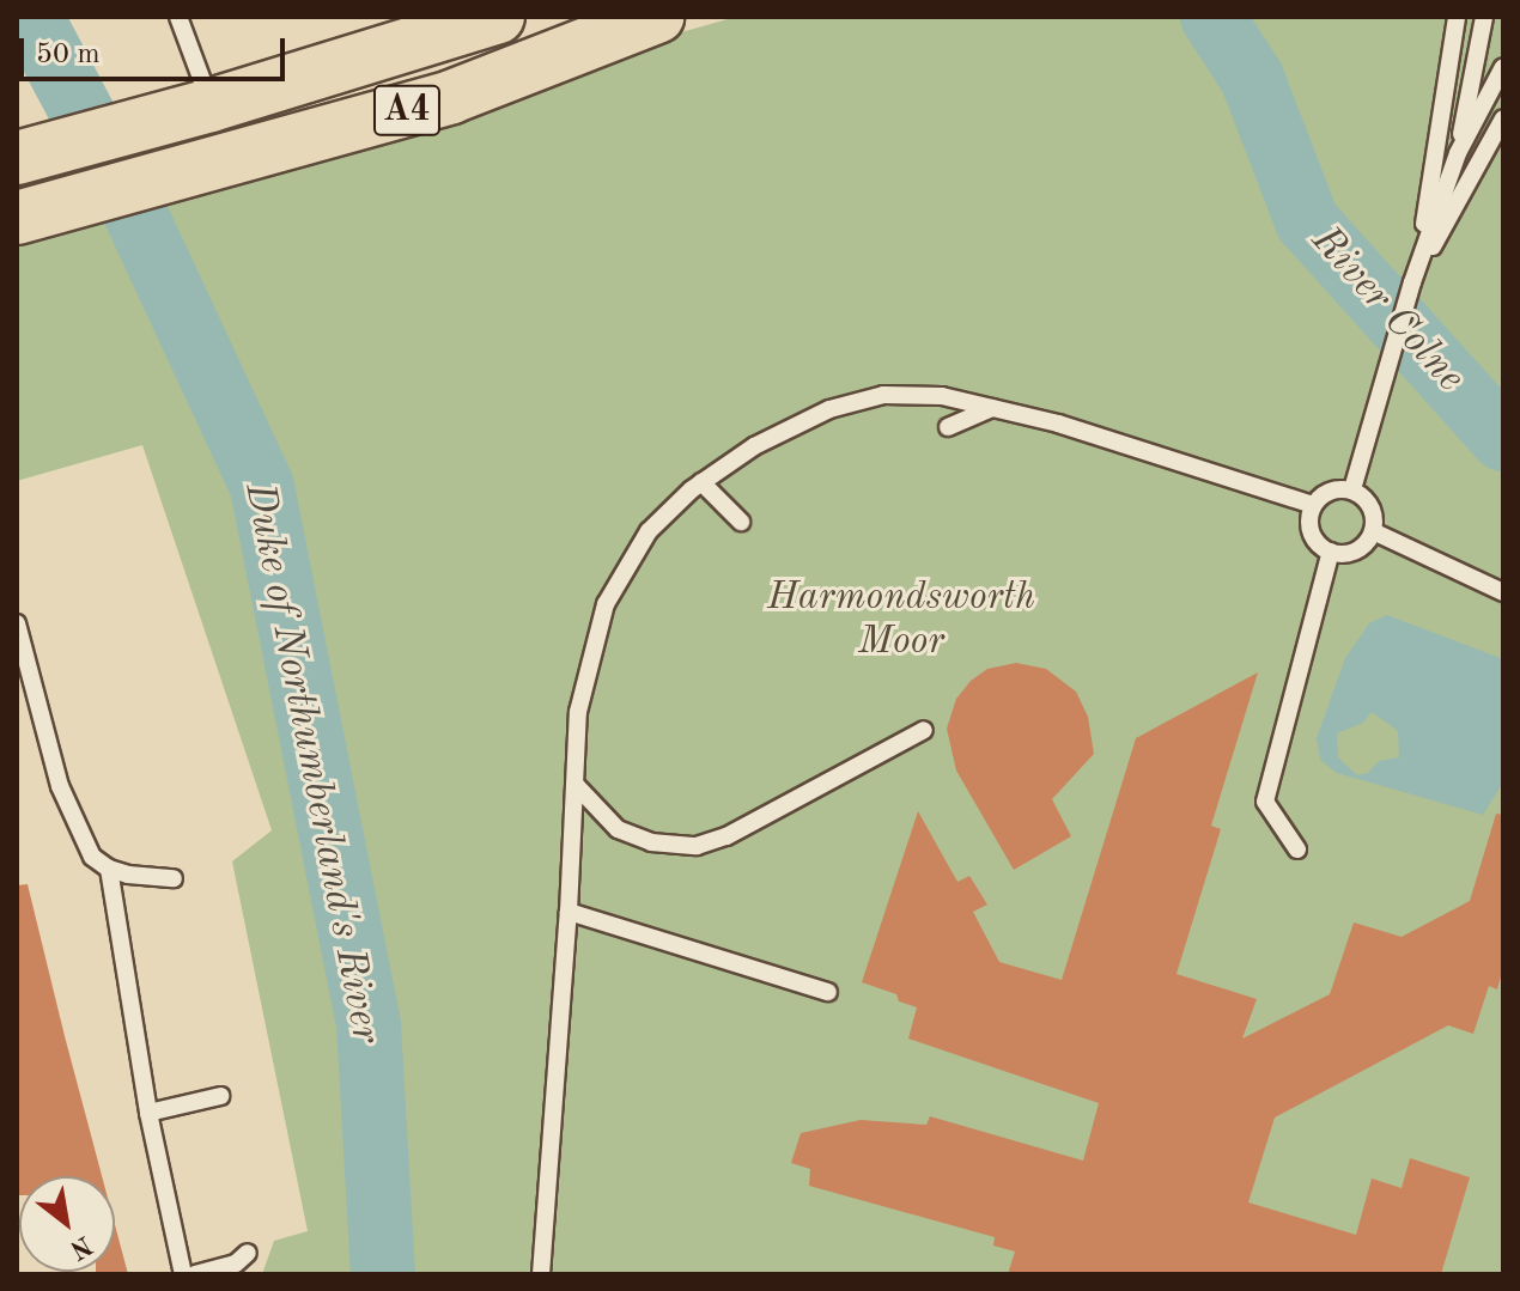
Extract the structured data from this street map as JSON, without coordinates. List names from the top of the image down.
{
  "streets": {
    "highway": ["A4"]
  },
  "water": ["River Colne", "Duke of Northumberland's River"],
  "parks": ["Harmondsworth Moor"],
  "scale_bar": "50 m",
  "north": "bottom right"
}
